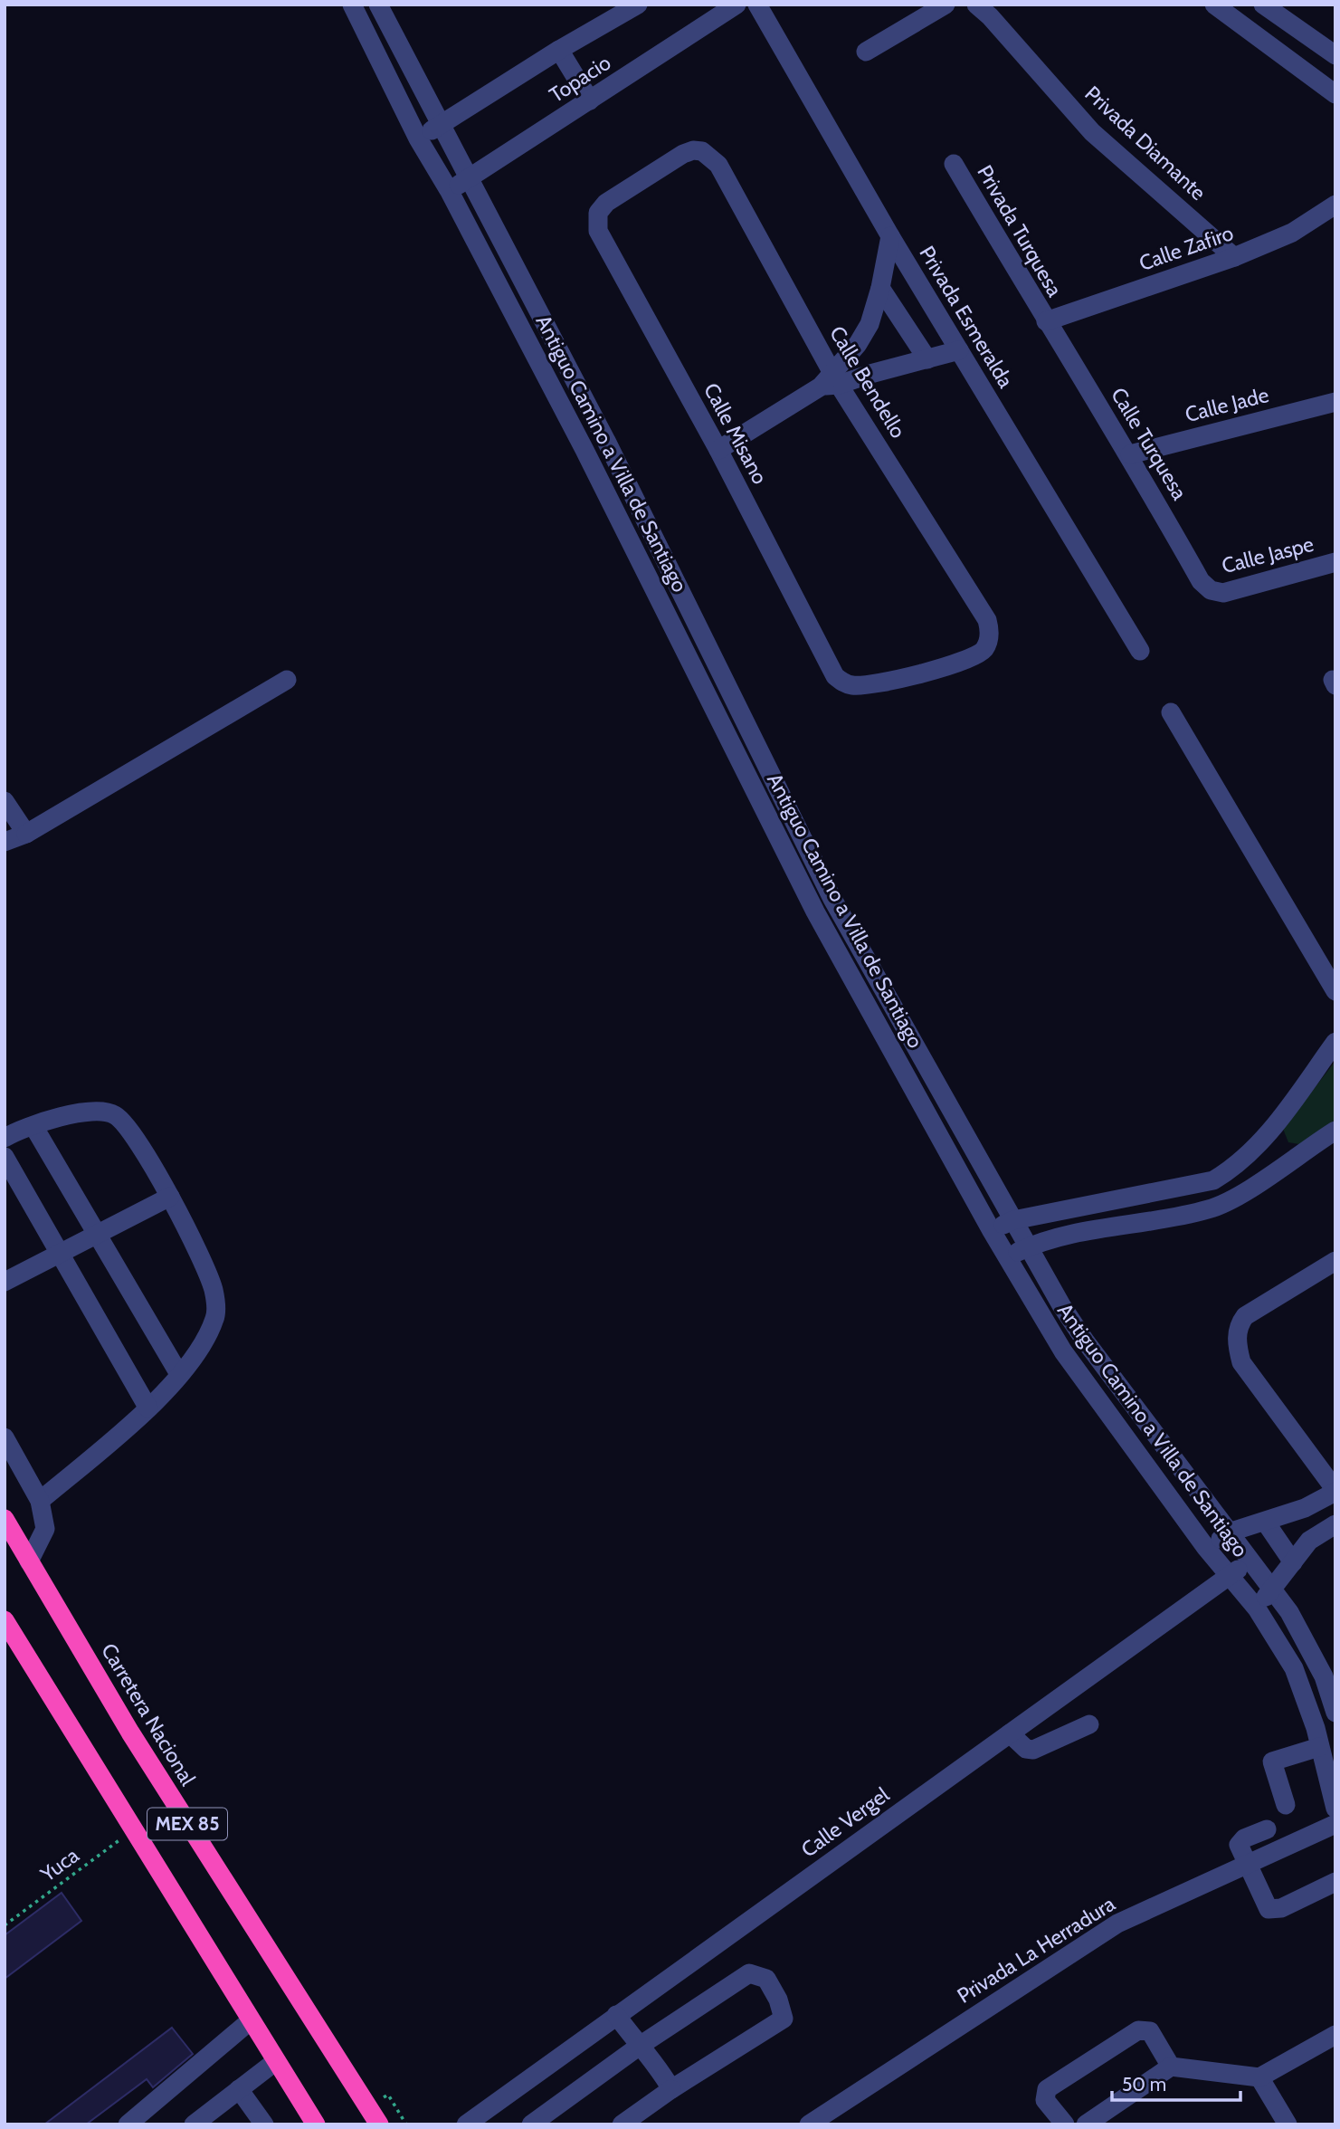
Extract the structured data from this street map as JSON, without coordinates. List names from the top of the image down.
{
  "streets": {
    "highway": ["Carretera Nacional", "MEX 85"],
    "street": [
      "Topacio",
      "Privada Diamante",
      "Privada Turquesa",
      "Calle Zafiro",
      "Privada Esmeralda",
      "Calle Bendello",
      "Calle Jade",
      "Calle Misano",
      "Calle Turquesa",
      "Antiguo Camino a Villa de Santiago",
      "Calle Jaspe",
      "Calle Vergel",
      "Privada La Herradura"
    ],
    "path": ["Yuca"]
  },
  "crossings": [
    ["Topacio", "Antiguo Camino a Villa de Santiago"],
    ["Privada Diamante", "Calle Zafiro"],
    ["Privada Turquesa", "Calle Zafiro"],
    ["Privada Turquesa", "Calle Turquesa"],
    ["Calle Zafiro", "Calle Turquesa"],
    ["Calle Bendello", "Calle Misano"],
    ["Calle Jade", "Calle Turquesa"],
    ["Calle Turquesa", "Calle Jaspe"],
    ["Antiguo Camino a Villa de Santiago", "Calle Vergel"],
    ["MEX 85", "Yuca"]
  ],
  "scale_bar": "50 m"
}
